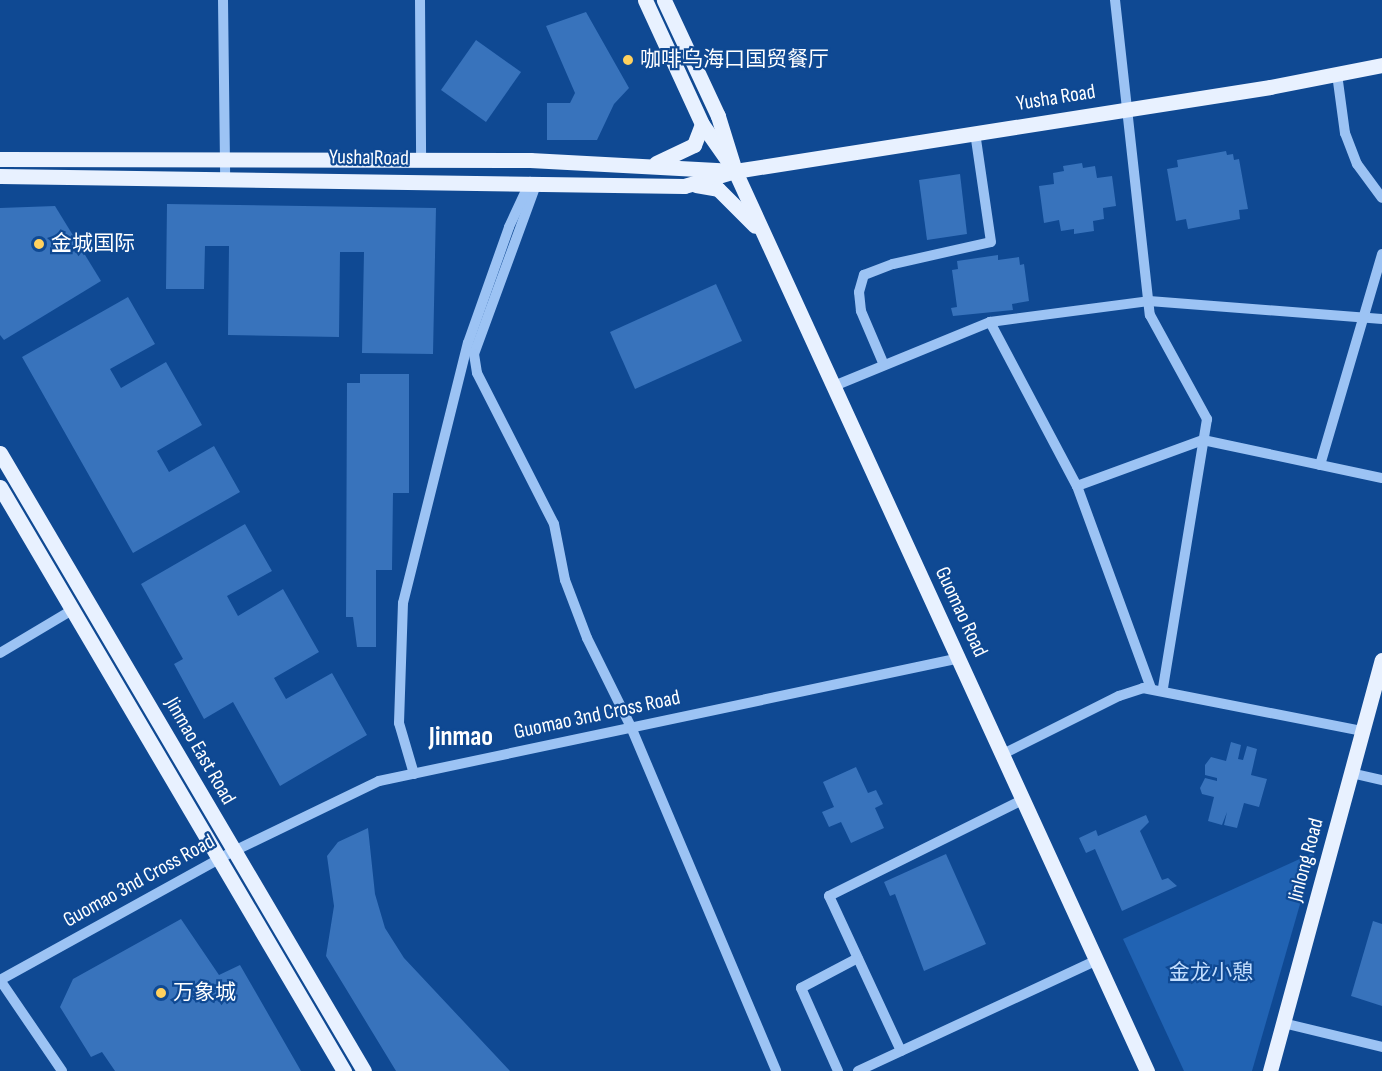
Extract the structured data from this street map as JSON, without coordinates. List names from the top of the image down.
{
  "streets": {
    "main road": [
      "Yusha Road",
      "Guomao Road",
      "Jinmao East Road",
      "Jinlong Road"
    ],
    "street": ["Guomao 3nd Cross Road"]
  },
  "crossings": [
    ["Yusha Road", "Guomao Road"],
    ["Guomao Road", "Guomao 3nd Cross Road"],
    ["Guomao 3nd Cross Road", "Jinmao East Road"]
  ],
  "districts": ["Jinmao"],
  "parks": ["金龙小憩"],
  "places": ["咖啡乌海口国贸餐厅", "金城国际", "万象城"]
}
